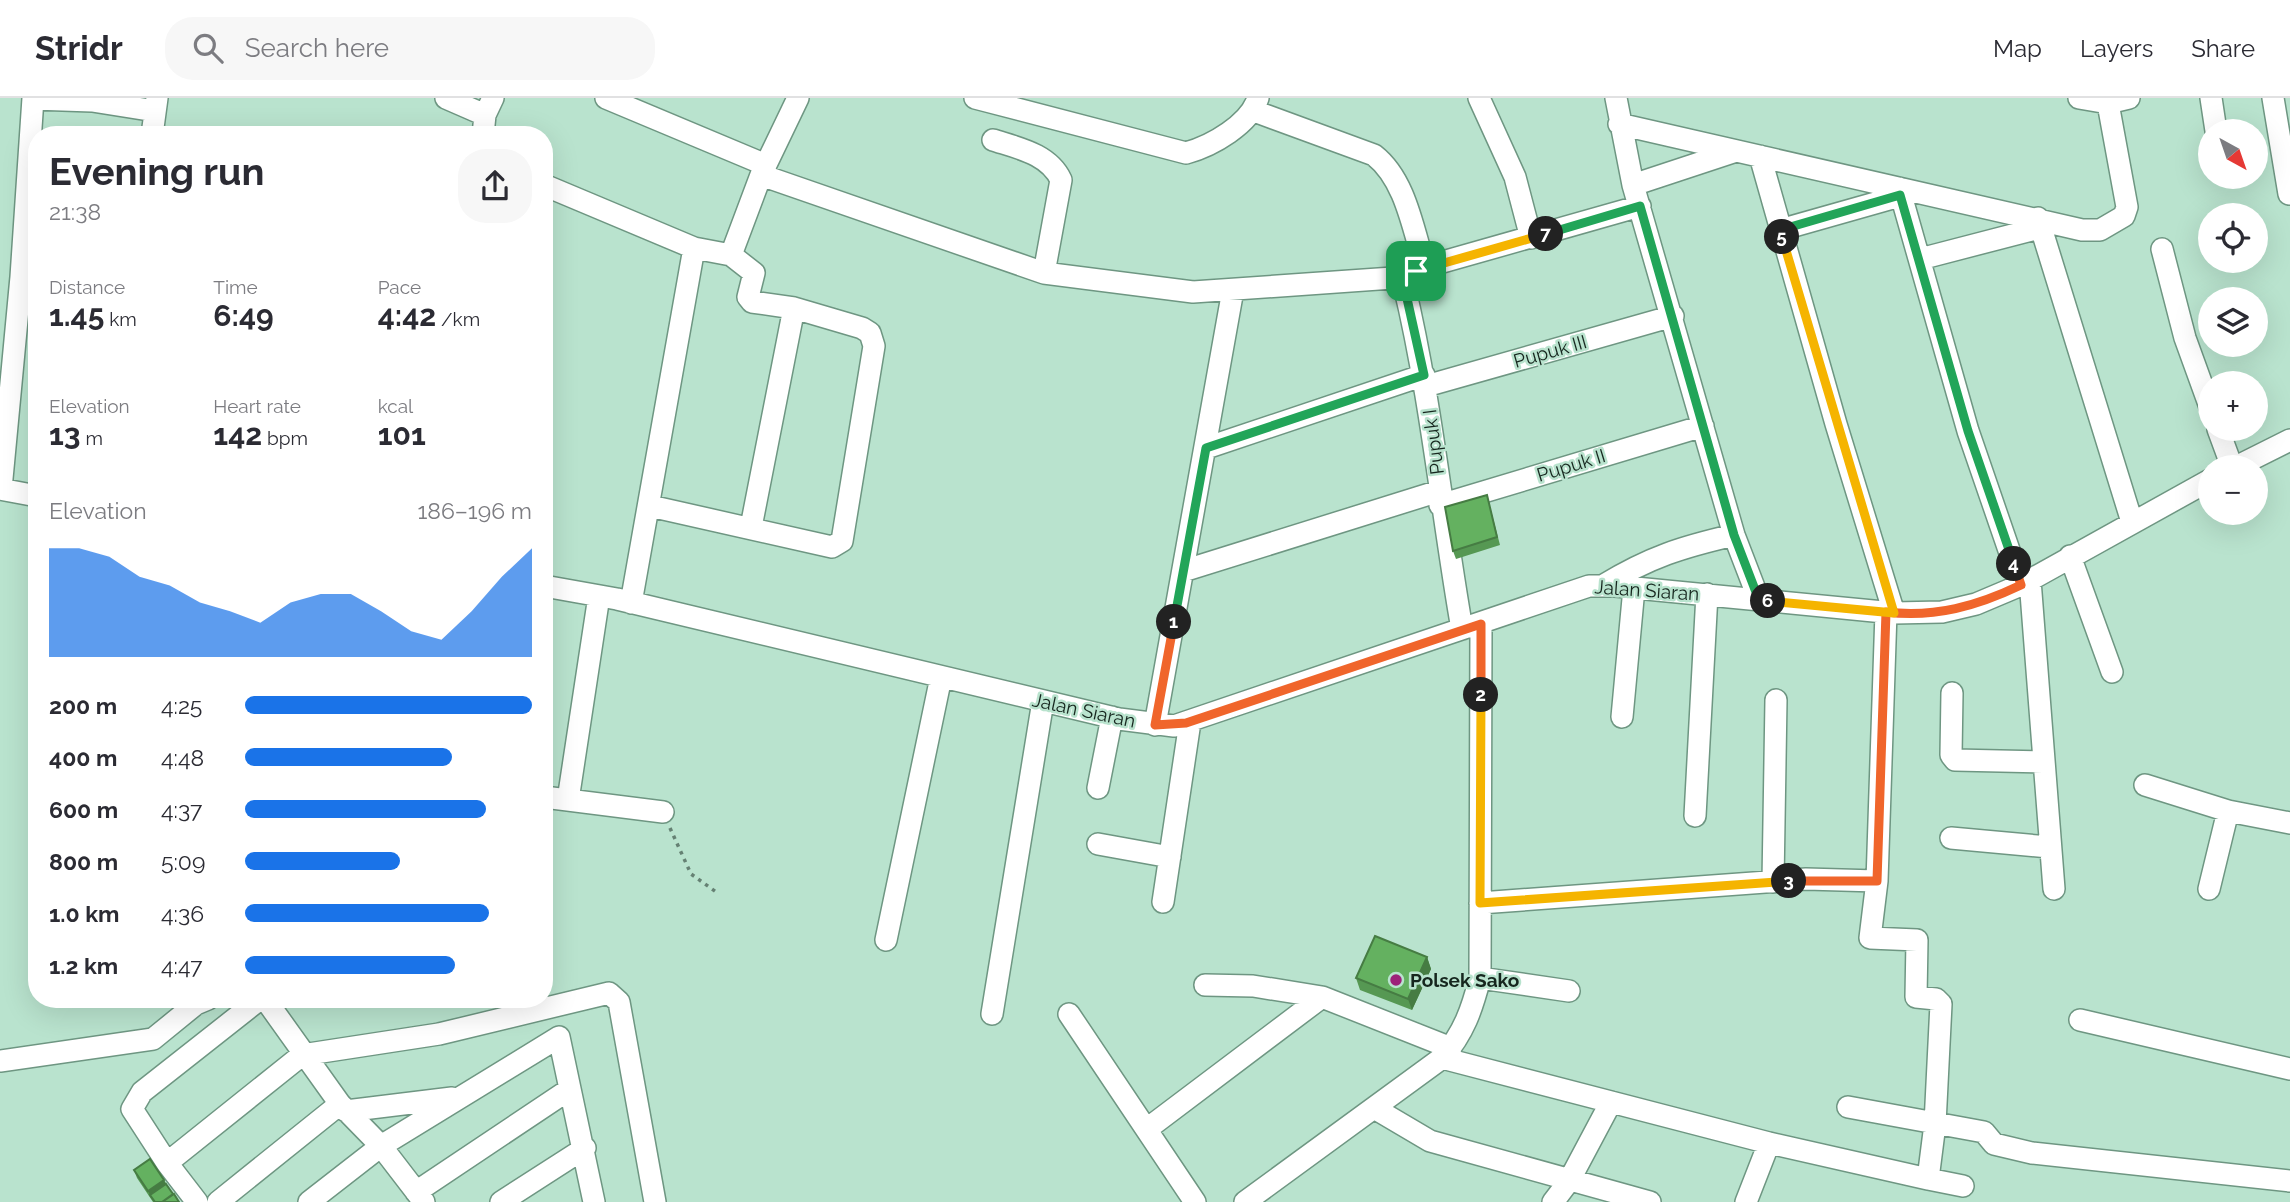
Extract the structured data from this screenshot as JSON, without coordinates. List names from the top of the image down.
{
  "streets": {
    "street": [
      "Pupuk III",
      "Pupuk I",
      "Pupuk II",
      "Jalan Siaran"
    ]
  },
  "crossings": [
    ["Pupuk III", "Pupuk I"],
    ["Pupuk I", "Pupuk II"],
    ["Pupuk I", "Jalan Siaran"]
  ],
  "places": ["Polsek Sako"],
  "north": "bottom right",
  "page": {
    "header": "Stridr",
    "search": "Search here",
    "nav": ["Map", "Layers", "Share"],
    "map_buttons": ["+", "−"],
    "heading": ["Evening run", "21:38"],
    "pins": [
      "7",
      "5",
      "4",
      "6",
      "1",
      "2",
      "3"
    ],
    "stats": [
      ["Distance", "1.45 km"],
      ["Time", "6:49"],
      ["Pace", "4:42 /km"],
      ["Elevation", "13 m"],
      ["Heart rate", "142 bpm"],
      ["kcal", "101"]
    ],
    "chart": ["Elevation", "186–196 m"],
    "list": [
      {
        "name": "200 m",
        "note": "4:25"
      },
      {
        "name": "400 m",
        "note": "4:48"
      },
      {
        "name": "600 m",
        "note": "4:37"
      },
      {
        "name": "800 m",
        "note": "5:09"
      },
      {
        "name": "1.0 km",
        "note": "4:36"
      },
      {
        "name": "1.2 km",
        "note": "4:47"
      }
    ]
  }
}
